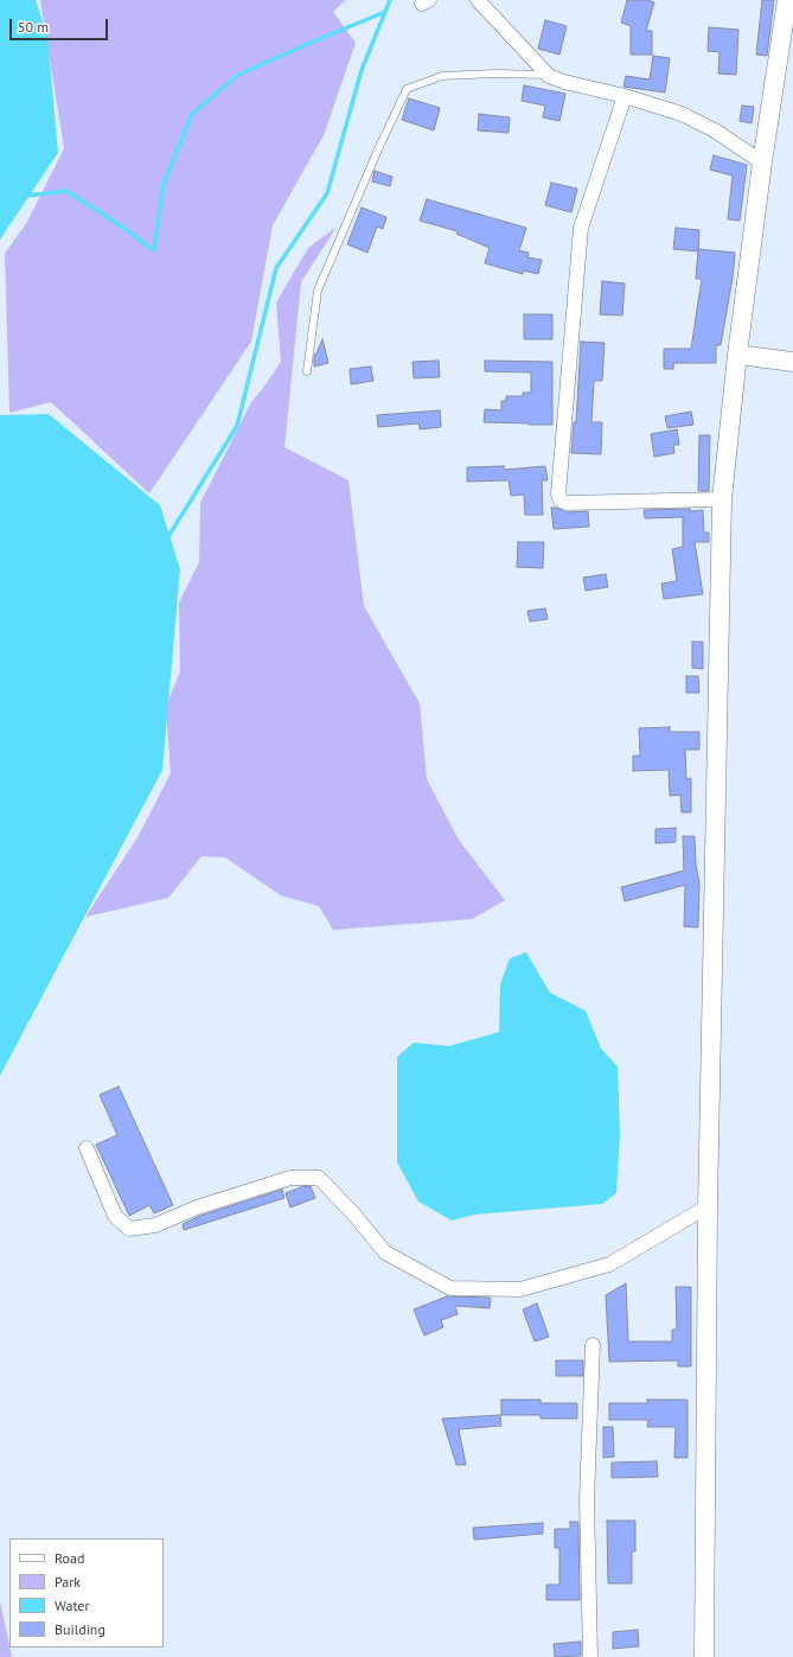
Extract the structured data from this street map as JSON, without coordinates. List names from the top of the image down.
{
  "legend": [
    "Road",
    "Park",
    "Water",
    "Building"
  ],
  "scale_bar": "50 m"
}
